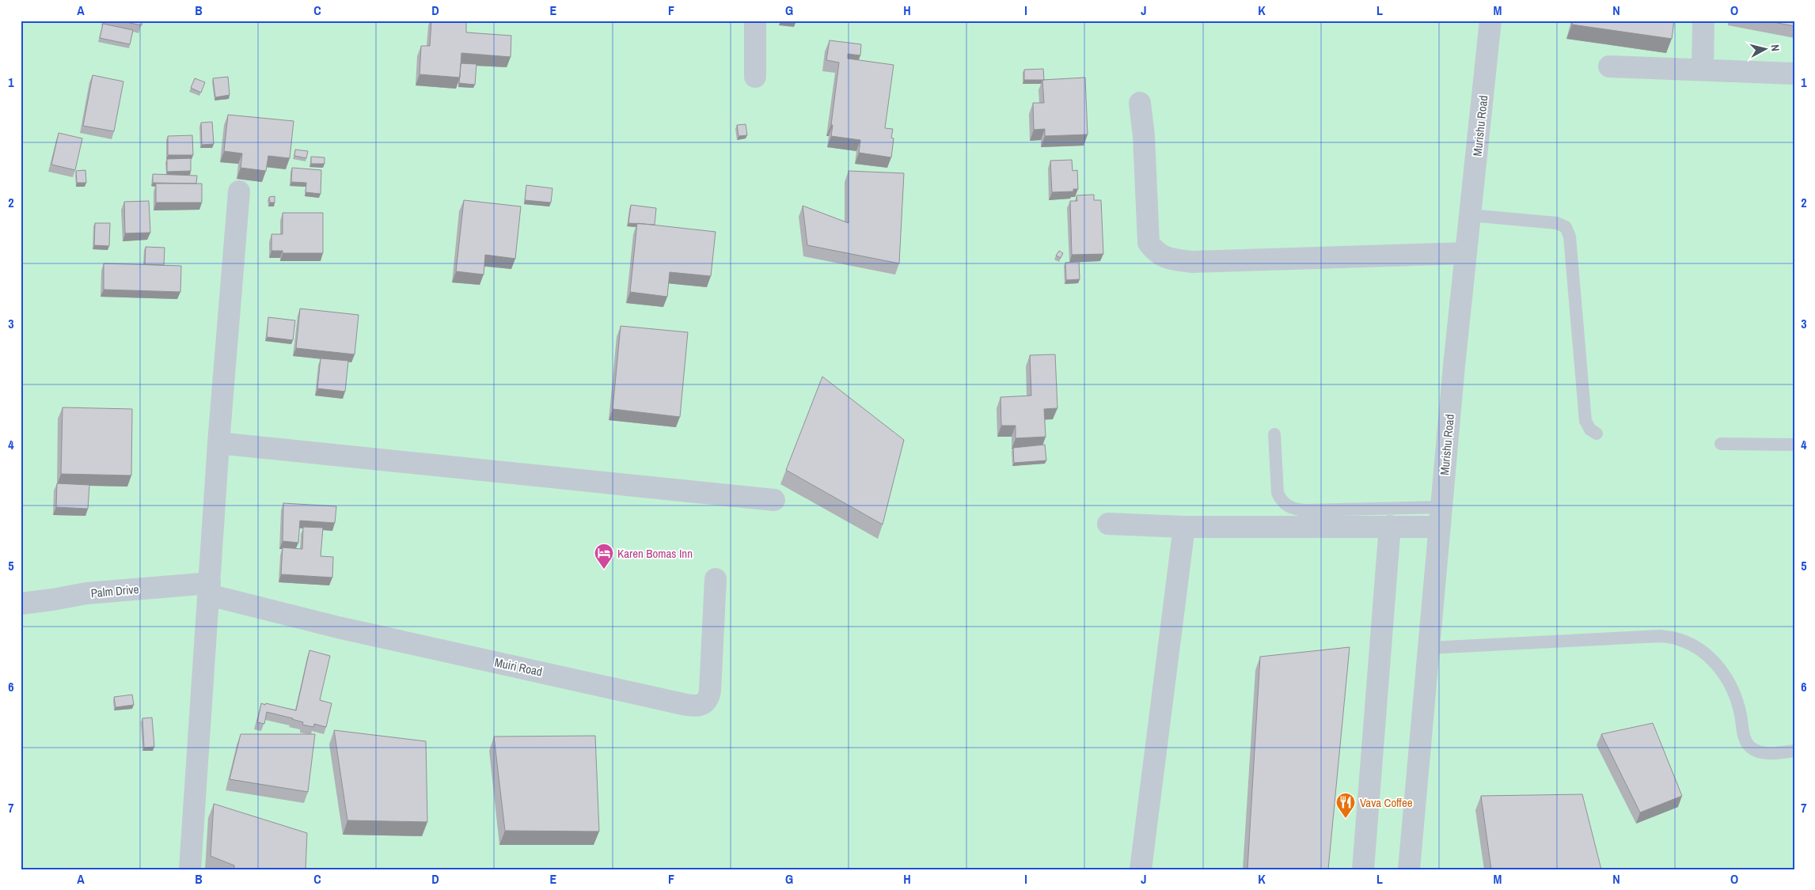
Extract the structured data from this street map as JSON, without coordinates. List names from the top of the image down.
{
  "streets": {
    "street": ["Murishu Road", "Palm Drive", "Muiri Road"]
  },
  "crossings": [
    ["Palm Drive", "Muiri Road"]
  ],
  "places": {
    "hotel": ["Karen Bomas Inn"],
    "restaurant": ["Vava Coffee"]
  },
  "north": "right",
  "grid": {
    "columns": [
      "A",
      "B",
      "C",
      "D",
      "E",
      "F",
      "G",
      "H",
      "I",
      "J",
      "K",
      "L",
      "M",
      "N",
      "O"
    ],
    "rows": [
      "1",
      "2",
      "3",
      "4",
      "5",
      "6",
      "7"
    ]
  }
}
